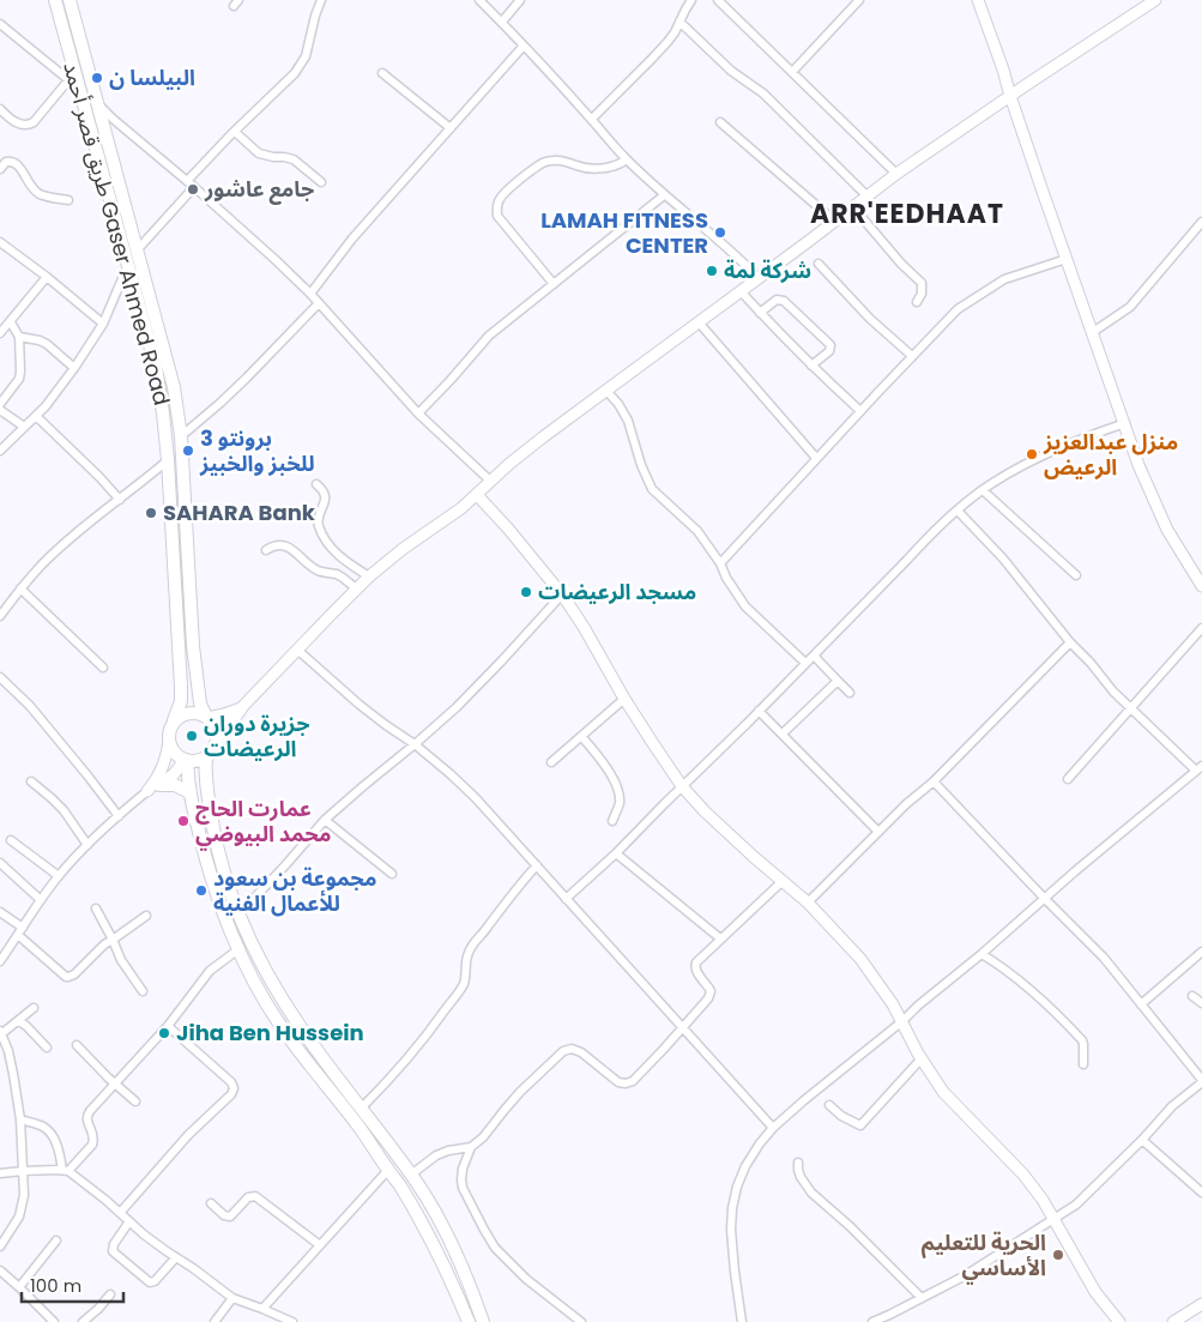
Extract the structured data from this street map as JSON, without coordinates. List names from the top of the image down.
{
  "streets": {
    "main road": ["طريق قصر أحمد Gaser Ahmed Road"]
  },
  "districts": ["ARR'EEDHAAT"],
  "places": [
    "البيلسا ن",
    "جامع عاشور",
    "LAMAH FITNESS CENTER",
    "شركة لمة",
    "برونتو 3 للخبز والخبيز",
    "منزل عبدالعزيز الرعيض",
    "SAHARA Bank",
    "مسجد الرعيضات",
    "جزيرة دوران الرعيضات",
    "عمارت الحاج محمد البيوضي",
    "مجموعة بن سعود للأعمال الفنية",
    "Jiha Ben Hussein",
    "الحرية للتعليم الأساسي"
  ],
  "scale_bar": "100 m"
}
